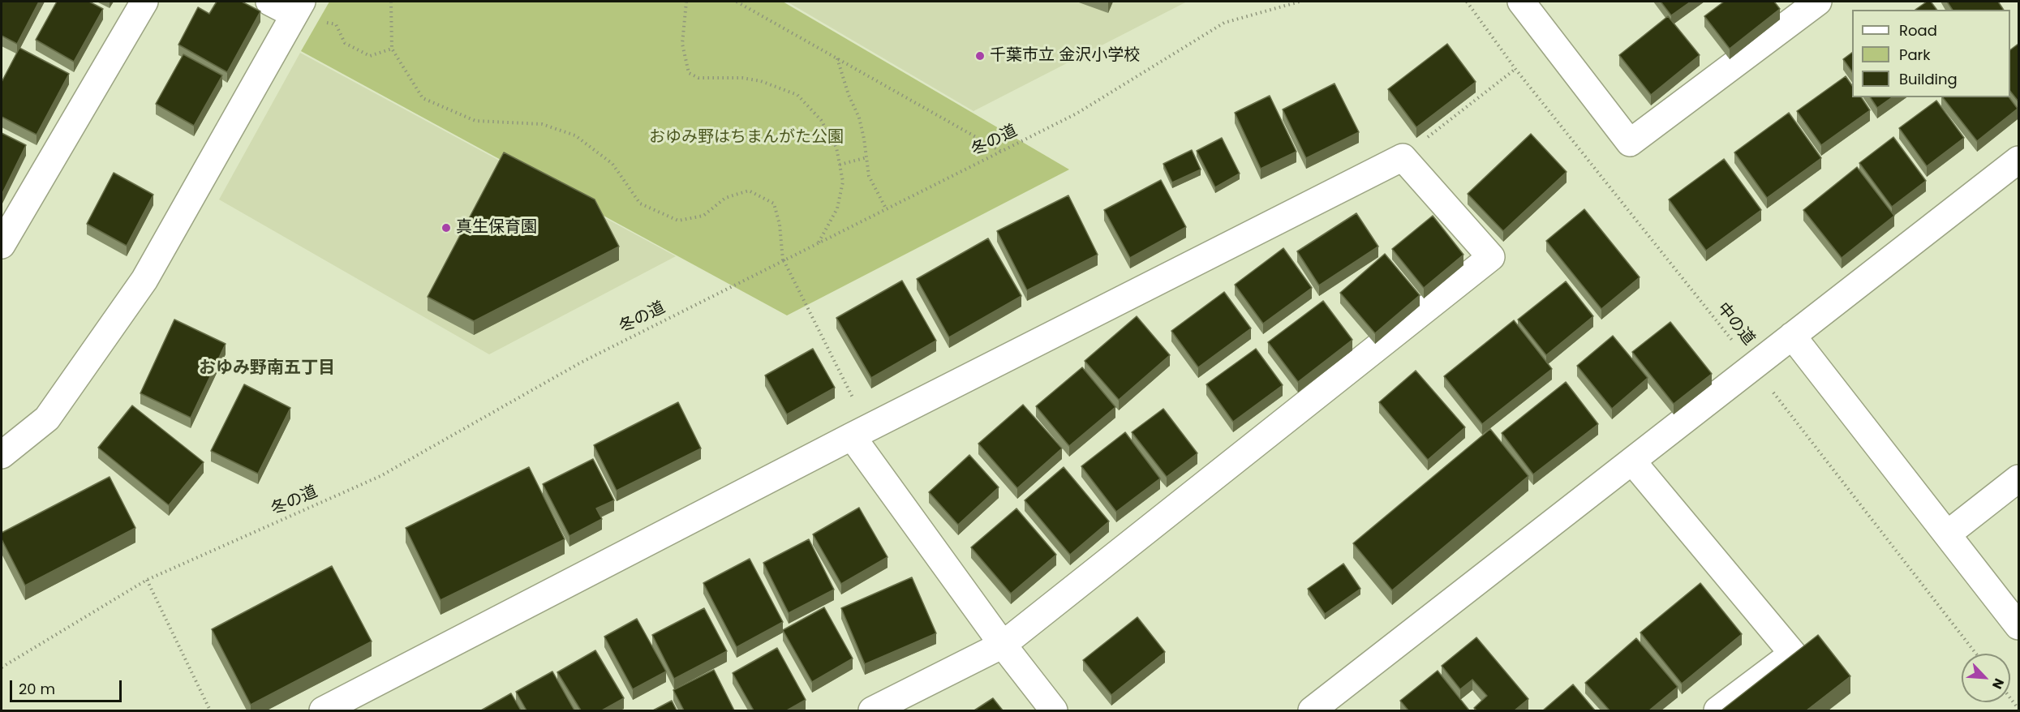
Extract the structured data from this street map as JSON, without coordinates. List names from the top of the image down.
{
  "streets": {
    "path": ["冬の道", "中の道"]
  },
  "districts": ["おゆみ野南五丁目"],
  "parks": ["おゆみ野はちまんがた公園"],
  "places": ["千葉市立 金沢小学校", "真生保育園"],
  "legend": ["Road", "Park", "Building"],
  "scale_bar": "20 m",
  "north": "bottom right"
}
